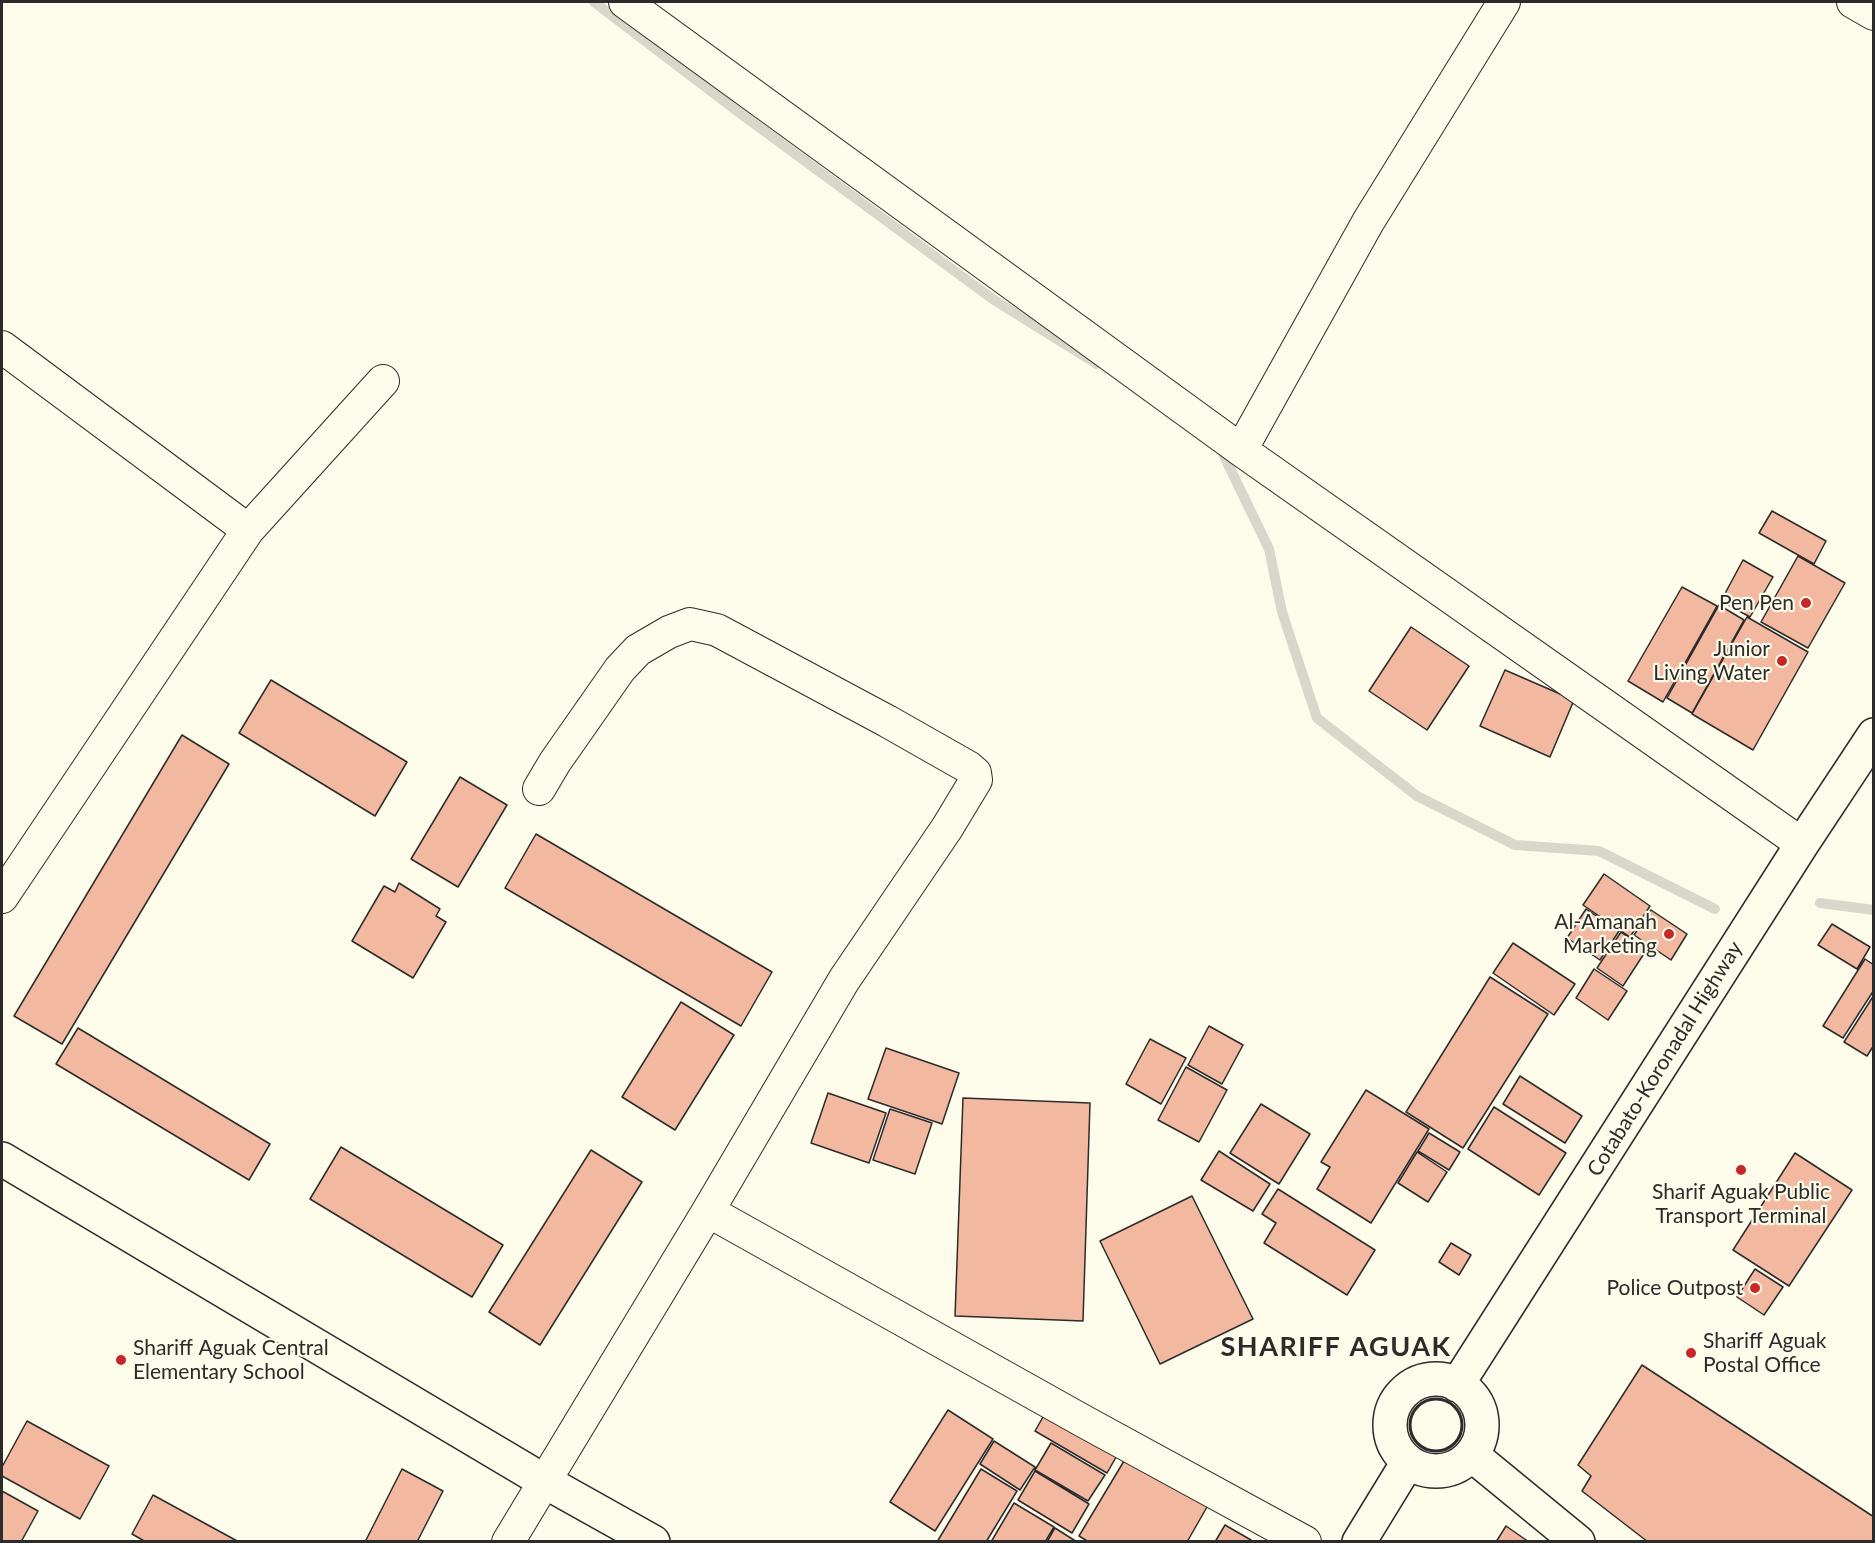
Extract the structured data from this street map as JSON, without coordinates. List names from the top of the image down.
{
  "streets": {
    "main road": ["Cotabato-Koronadal Highway"]
  },
  "districts": ["SHARIFF AGUAK"],
  "places": [
    "Pen Pen",
    "Junior Living Water",
    "Al-Amanah Marketing",
    "Sharif Aguak Public Transport Terminal",
    "Police Outpost",
    "Shariff Aguak Postal Office",
    "Shariff Aguak Central Elementary School"
  ]
}
